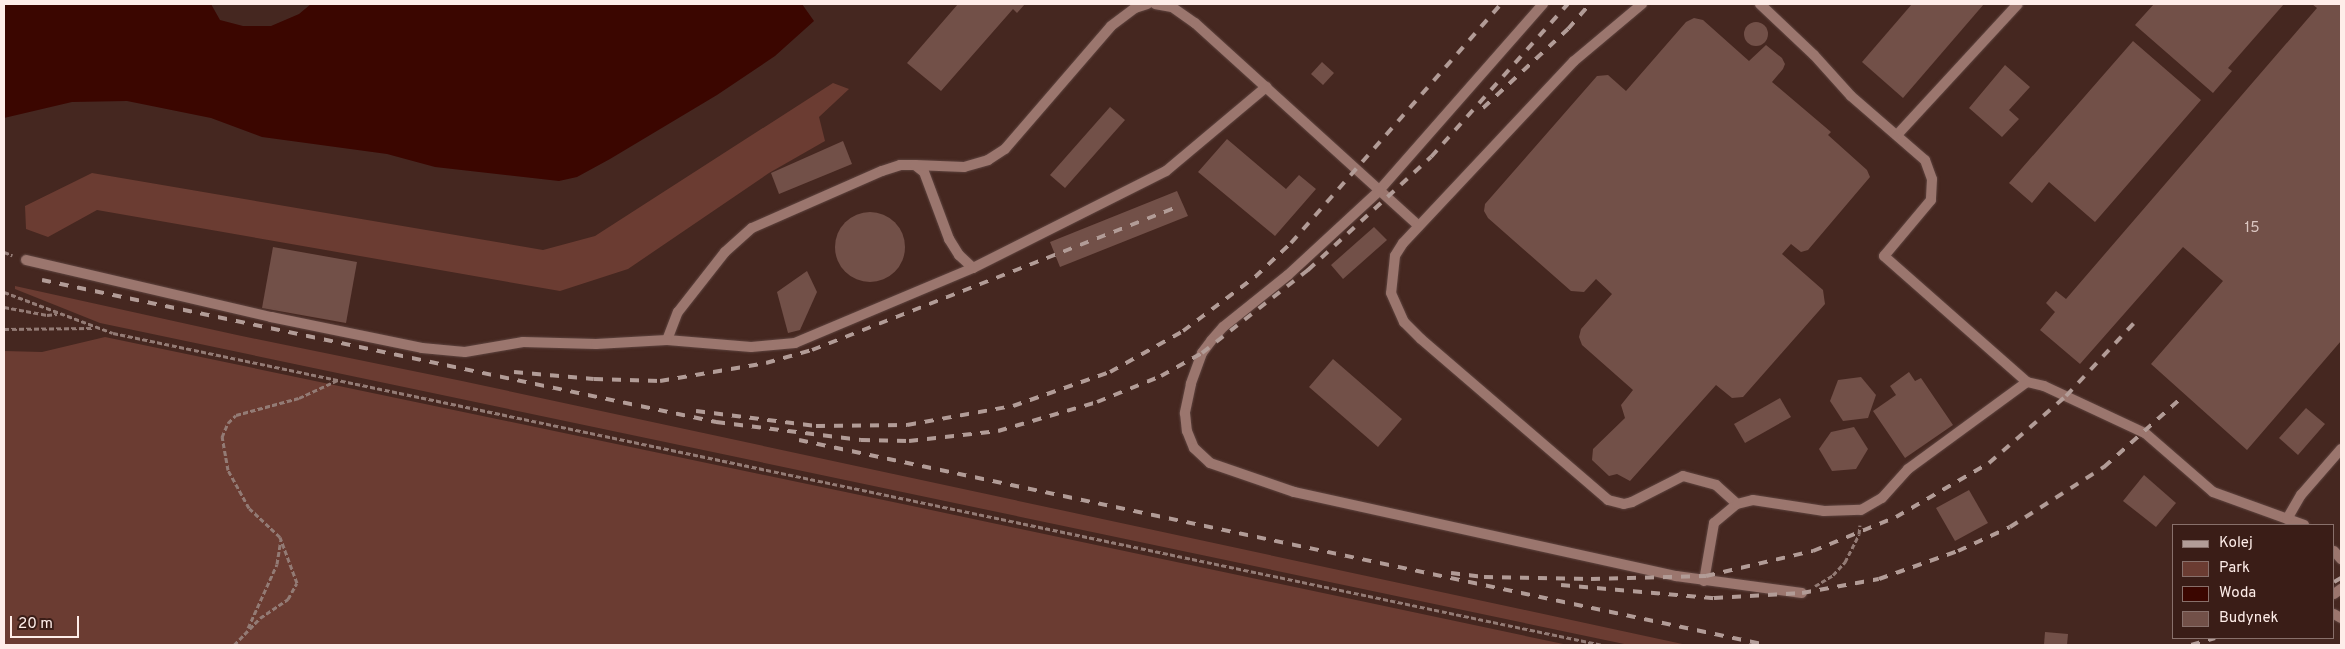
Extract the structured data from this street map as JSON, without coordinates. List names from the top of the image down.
{
  "house_numbers": ["15"],
  "legend": [
    "Kolej",
    "Park",
    "Woda",
    "Budynek"
  ],
  "scale_bar": "20 m"
}
